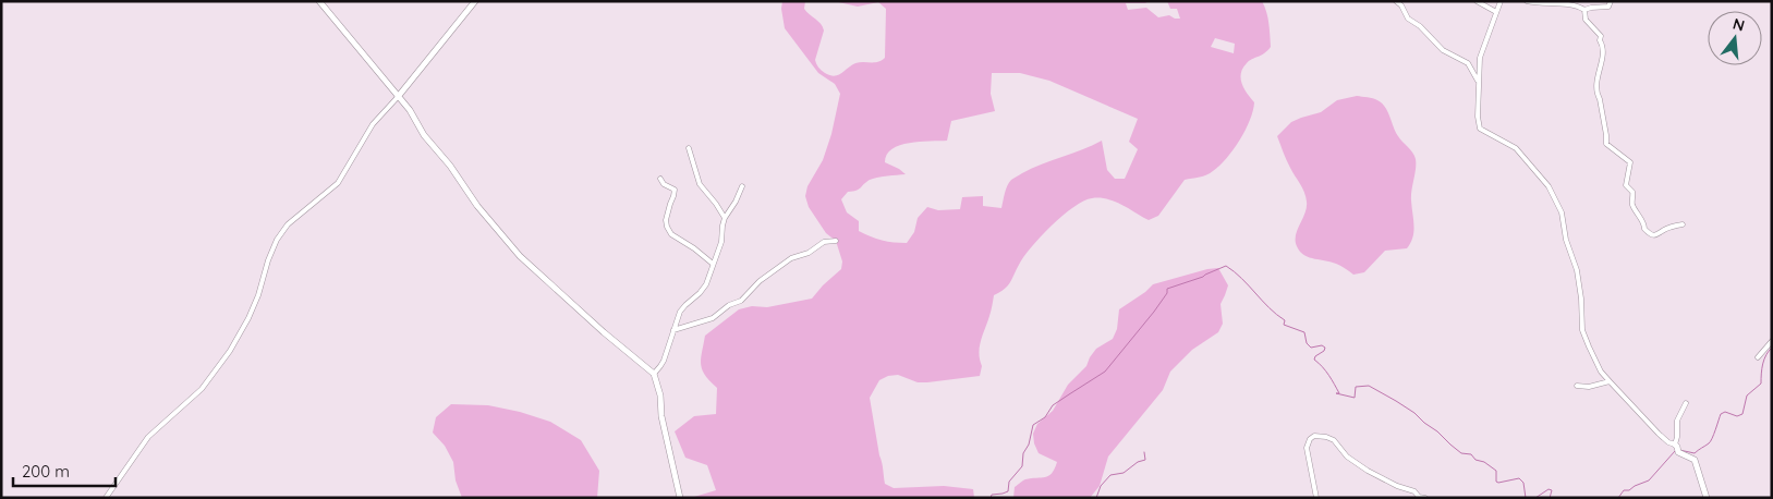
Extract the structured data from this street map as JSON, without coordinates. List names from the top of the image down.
{
  "scale_bar": "200 m",
  "north": "top"
}
